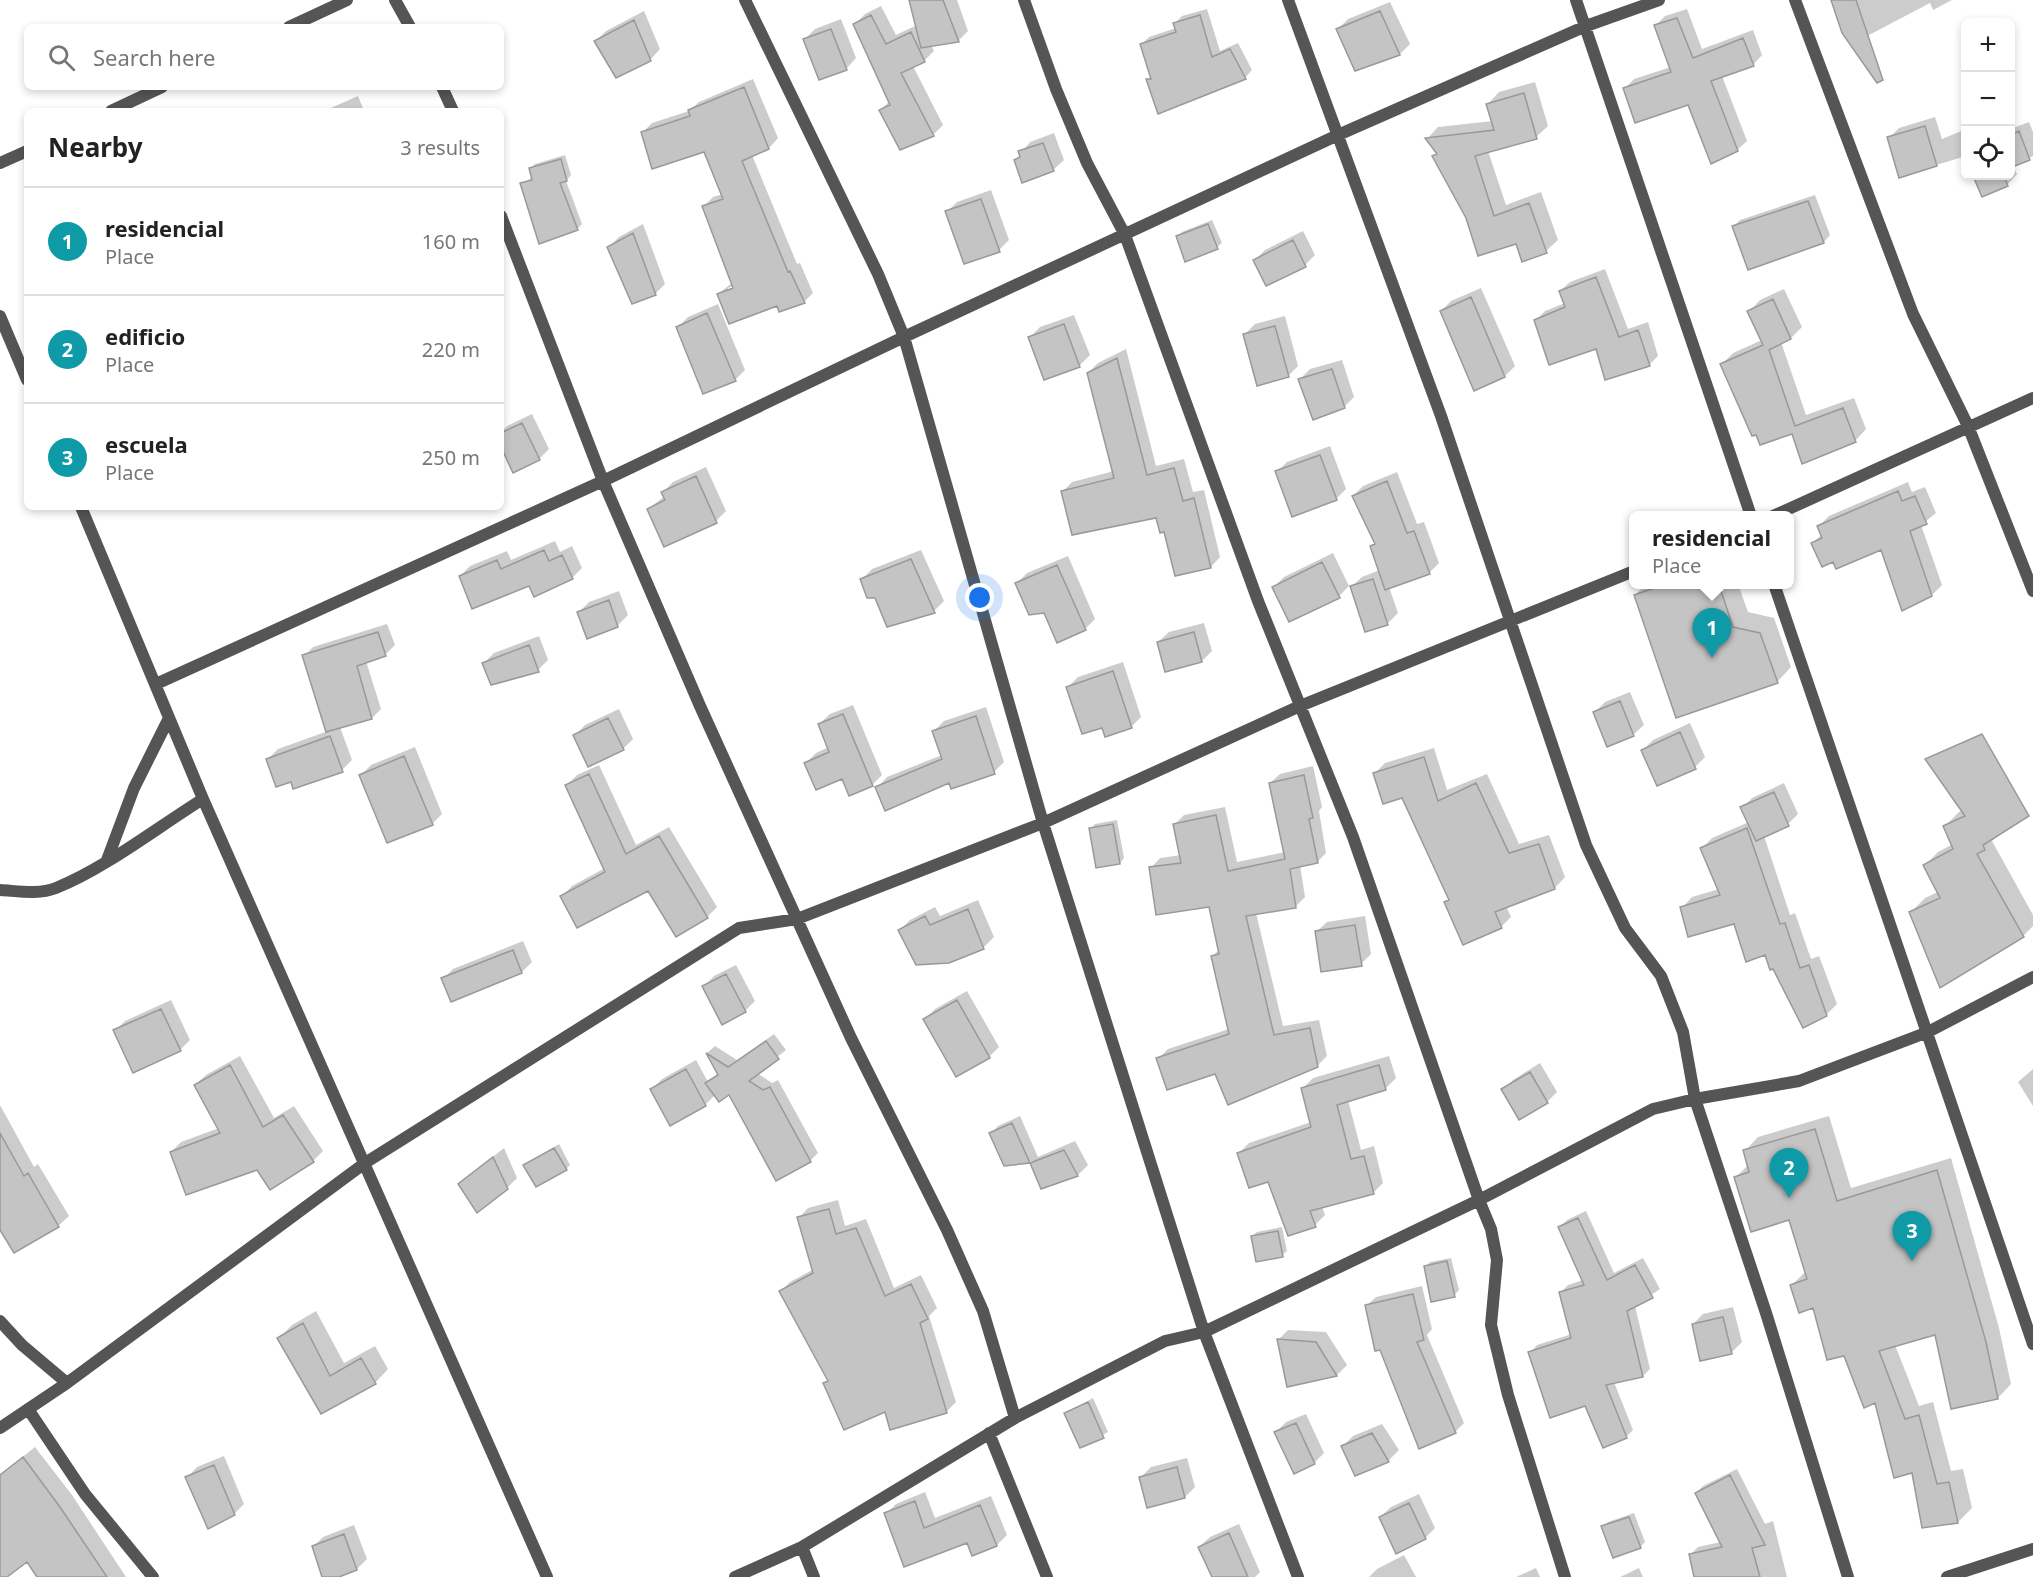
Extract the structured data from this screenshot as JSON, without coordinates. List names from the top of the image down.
{
  "page": {
    "map_buttons": ["+", "−"],
    "search": "Search here",
    "heading": ["Nearby", "3 results"],
    "list": [
      {
        "mark": "1",
        "name": "residencial",
        "note": "Place",
        "value": "160 m"
      },
      {
        "mark": "2",
        "name": "edificio",
        "note": "Place",
        "value": "220 m"
      },
      {
        "mark": "3",
        "name": "escuela",
        "note": "Place",
        "value": "250 m"
      }
    ],
    "popup": ["residencial", "Place"],
    "pins": ["1", "2", "3"]
  }
}
